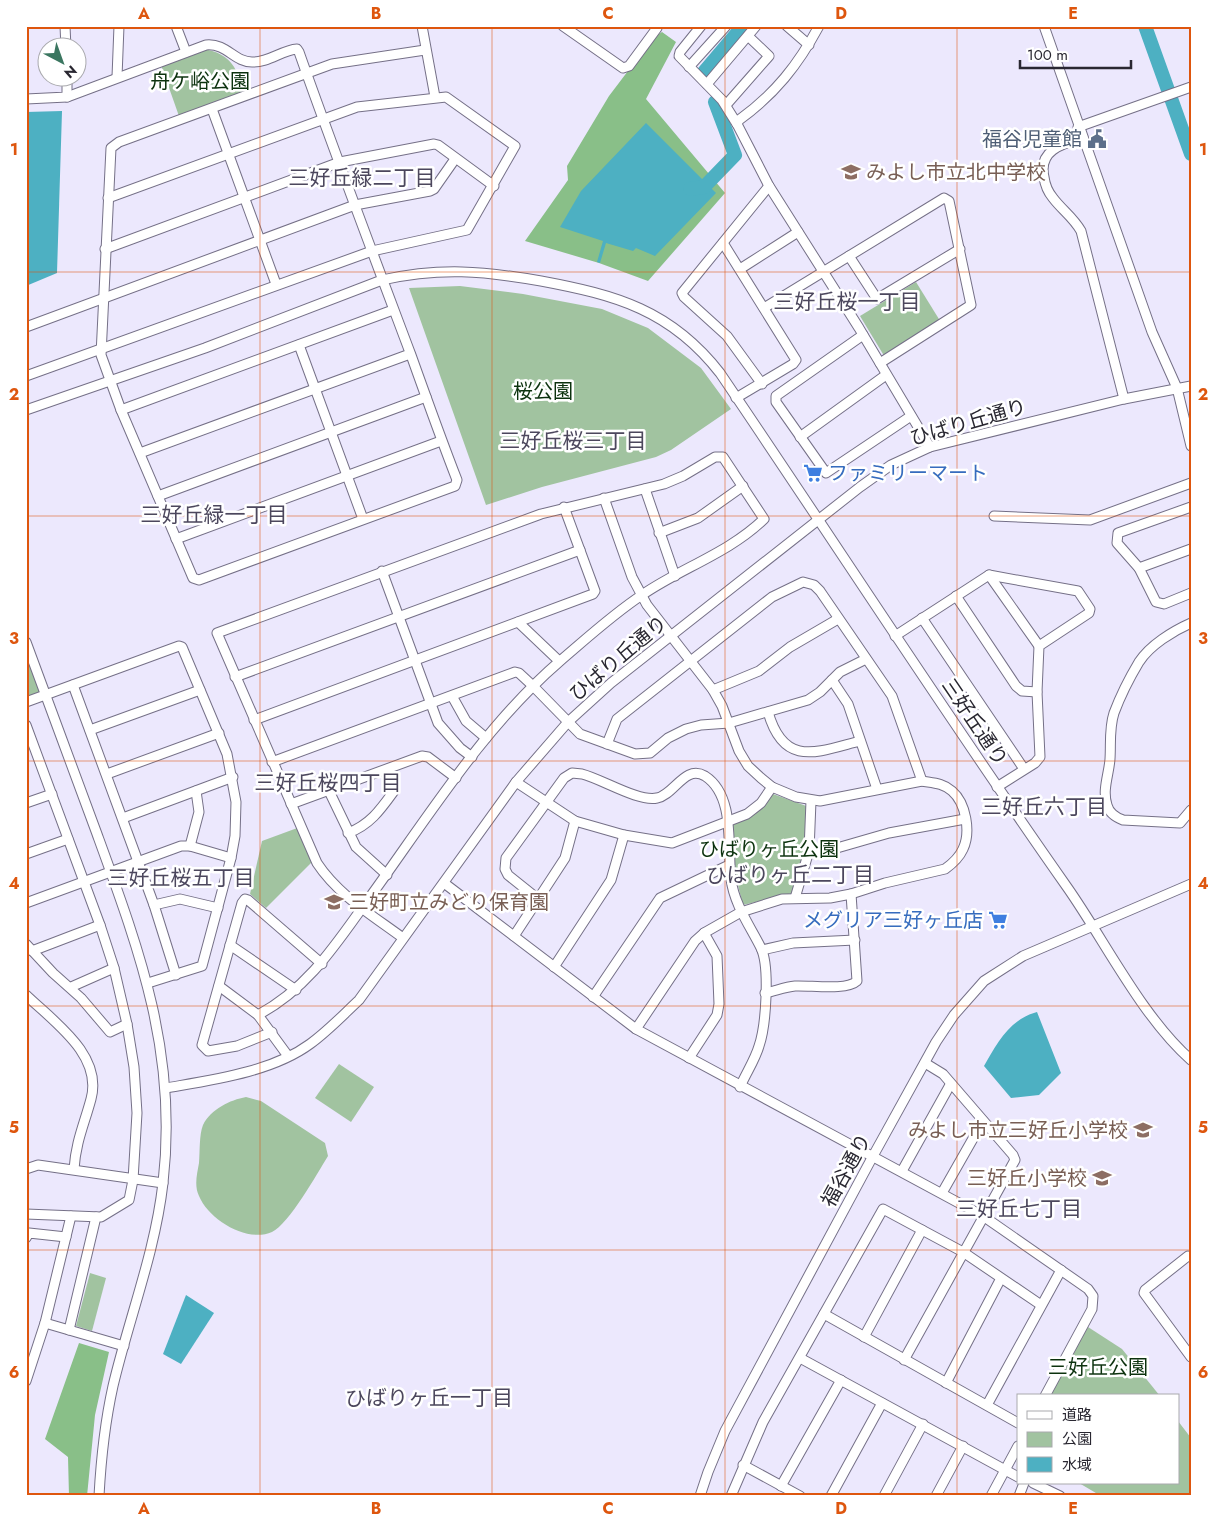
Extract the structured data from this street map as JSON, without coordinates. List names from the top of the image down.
{
  "streets": {
    "street": ["ひばり丘通り", "三好丘通り", "福谷通り"]
  },
  "crossings": [
    ["ひばり丘通り", "三好丘通り"],
    ["三好丘通り", "福谷通り"]
  ],
  "districts": [
    "三好丘緑二丁目",
    "三好丘桜一丁目",
    "三好丘桜三丁目",
    "三好丘緑一丁目",
    "三好丘桜四丁目",
    "三好丘六丁目",
    "ひばりヶ丘二丁目",
    "三好丘桜五丁目",
    "三好丘七丁目",
    "ひばりヶ丘一丁目"
  ],
  "parks": [
    "舟ケ峪公園",
    "桜公園",
    "ひばりヶ丘公園",
    "三好丘公園"
  ],
  "places": {
    "public building": ["福谷児童館"],
    "school or university": [
      "みよし市立北中学校",
      "三好町立みどり保育園",
      "みよし市立三好丘小学校",
      "三好丘小学校"
    ],
    "supermarket": ["ファミリーマート", "メグリア三好ヶ丘店"]
  },
  "legend": ["道路", "公園", "水域"],
  "scale_bar": "100 m",
  "north": "bottom right",
  "grid": {
    "columns": [
      "A",
      "B",
      "C",
      "D",
      "E"
    ],
    "rows": [
      "1",
      "2",
      "3",
      "4",
      "5",
      "6"
    ]
  }
}
